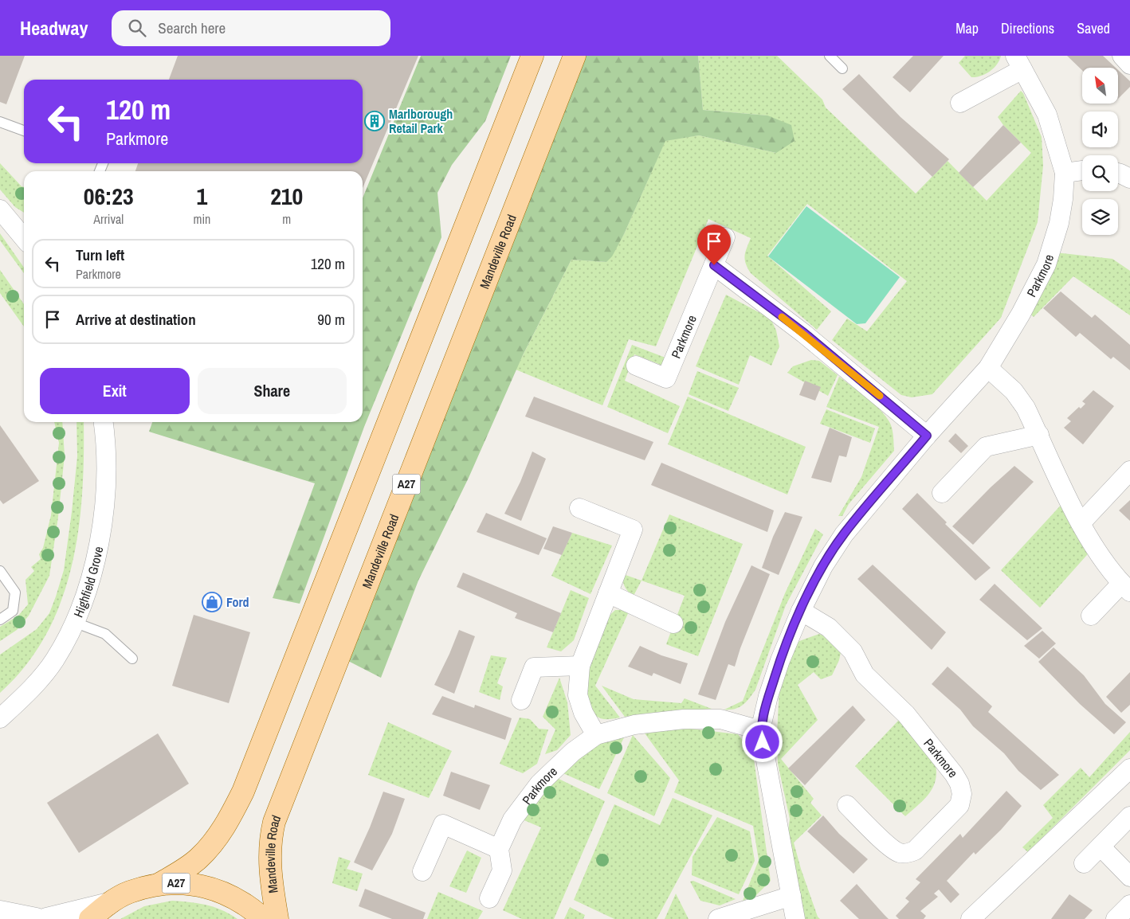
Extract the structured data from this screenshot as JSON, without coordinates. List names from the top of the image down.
{
  "streets": {
    "main road": ["Mandeville Road", "A27"],
    "street": ["Parkmore", "Highfield Grove"]
  },
  "places": {
    "building": ["Marlborough Retail Park"],
    "shop": ["Ford"]
  },
  "north": "top left",
  "page": {
    "header": "Headway",
    "search": "Search here",
    "nav": ["Map", "Directions", "Saved"],
    "turn": ["120 m", "Parkmore"],
    "eta": [
      "06:23",
      "Arrival",
      "1",
      "min",
      "210",
      "m"
    ],
    "list": [
      {
        "name": "Turn left",
        "note": "Parkmore",
        "value": "120 m"
      },
      {
        "name": "Arrive at destination",
        "value": "90 m"
      }
    ],
    "buttons": ["Exit", "Share"]
  }
}
